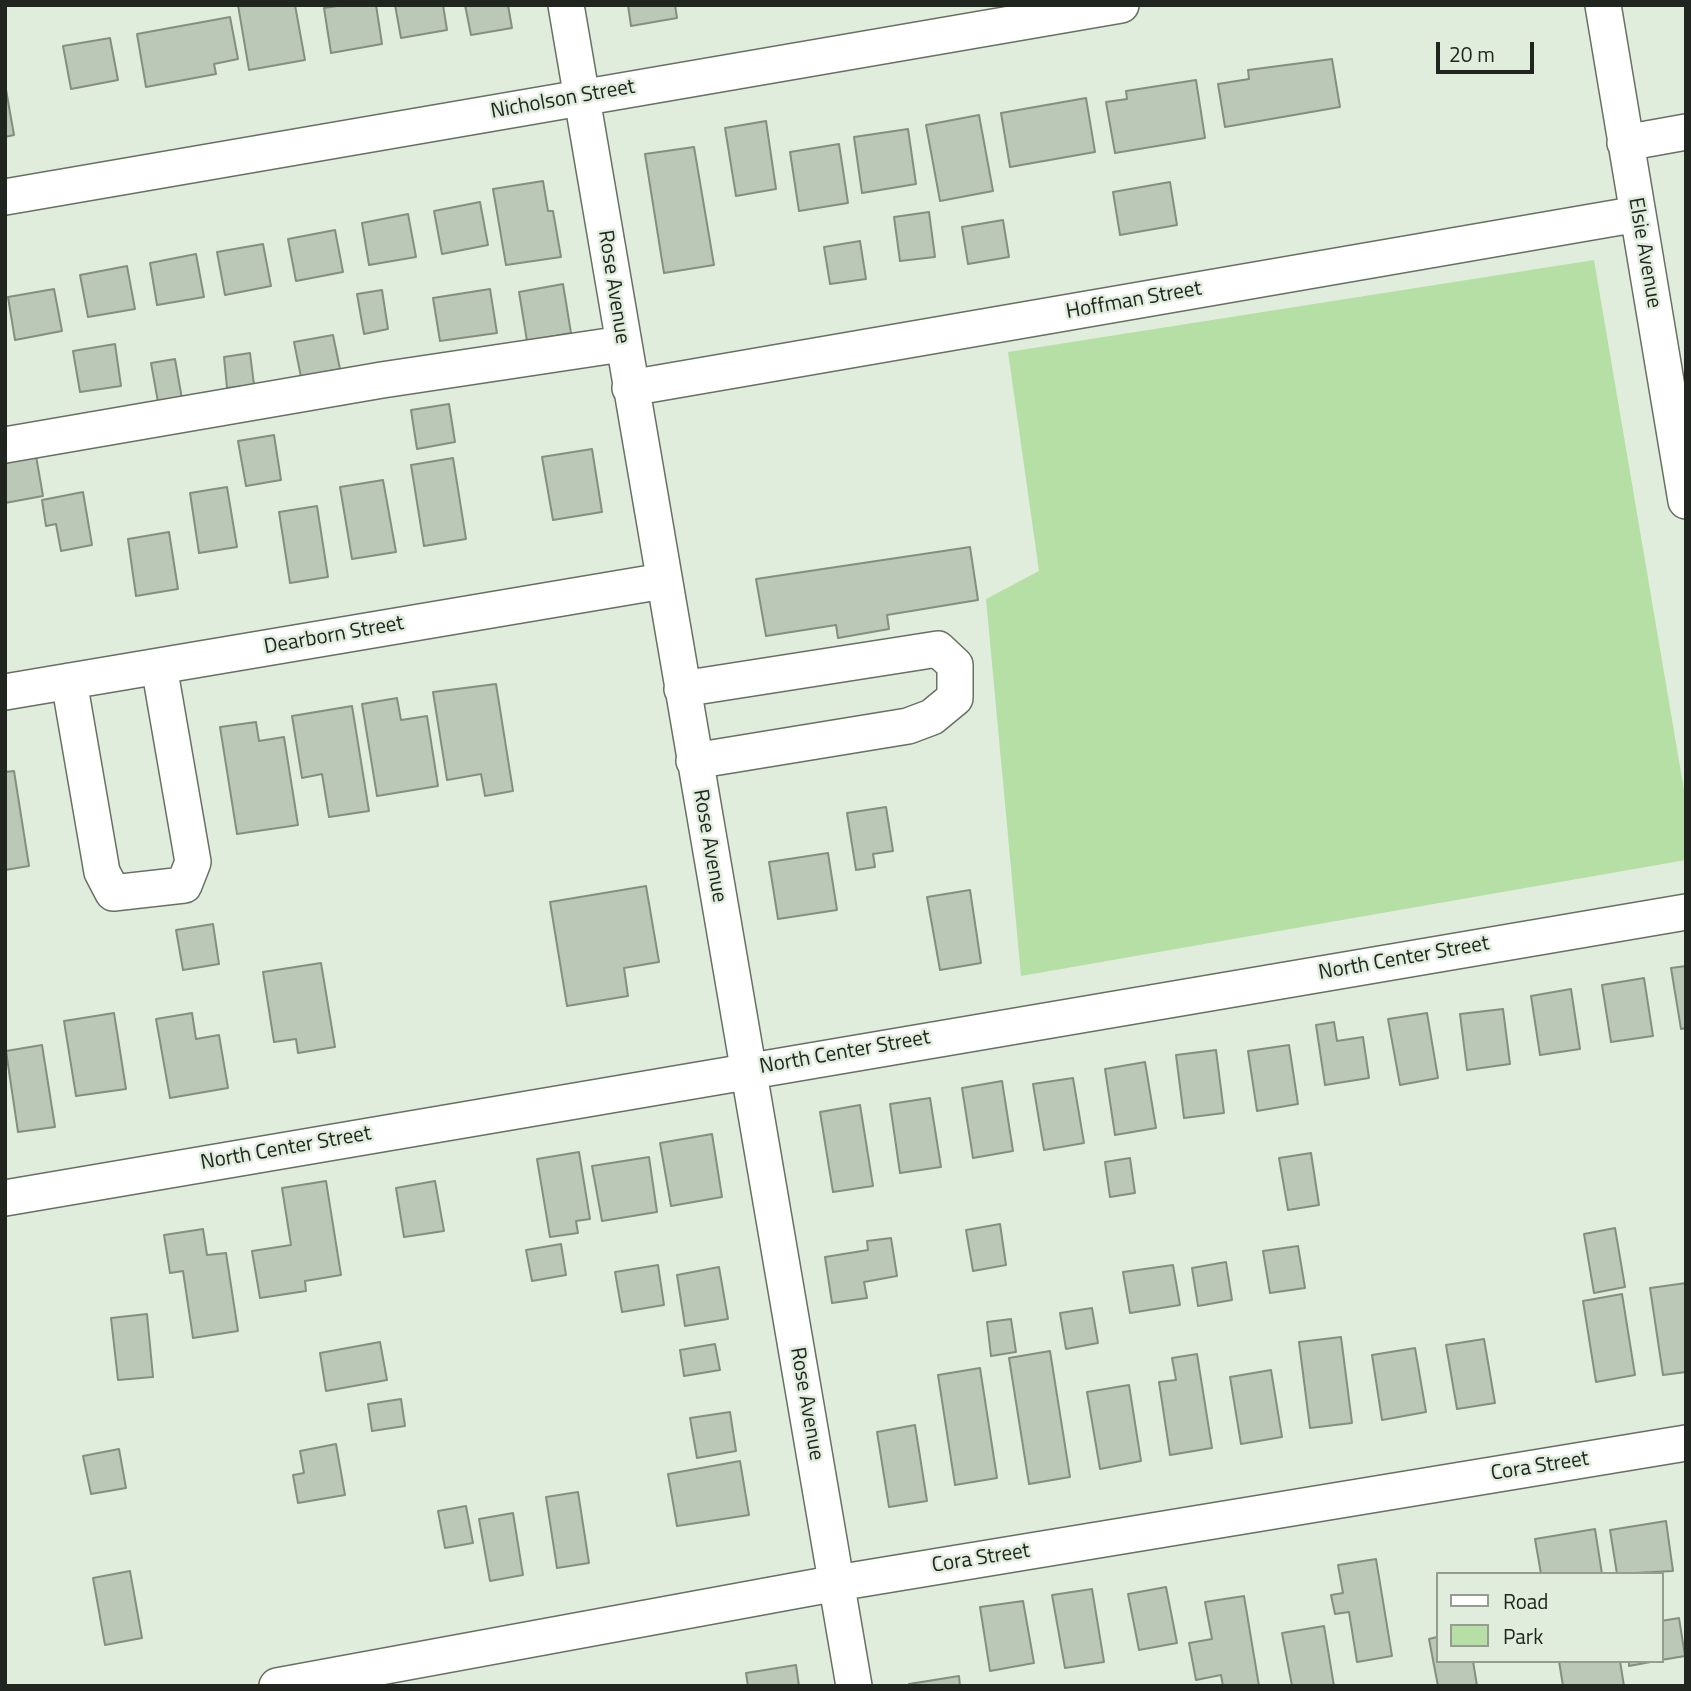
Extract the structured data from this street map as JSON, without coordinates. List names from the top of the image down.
{
  "streets": {
    "street": [
      "Nicholson Street",
      "Elsie Avenue",
      "Rose Avenue",
      "Hoffman Street",
      "Dearborn Street",
      "North Center Street",
      "Cora Street"
    ]
  },
  "crossings": [
    ["Nicholson Street", "Rose Avenue"],
    ["Elsie Avenue", "Hoffman Street"],
    ["Rose Avenue", "Hoffman Street"],
    ["Rose Avenue", "Dearborn Street"],
    ["Rose Avenue", "North Center Street"],
    ["Rose Avenue", "Cora Street"]
  ],
  "legend": ["Road", "Park"],
  "scale_bar": "20 m"
}
